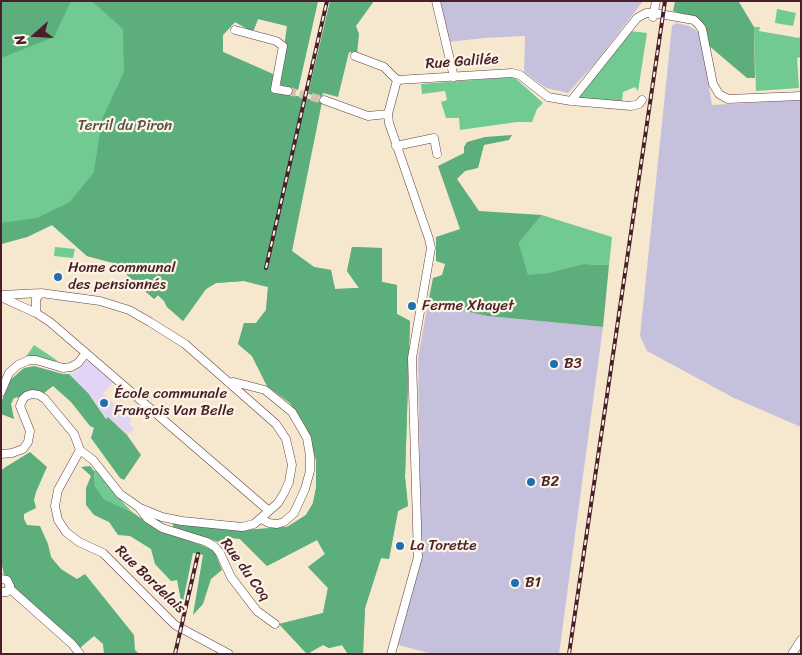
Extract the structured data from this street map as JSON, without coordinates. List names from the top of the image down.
{
  "streets": {
    "street": ["Rue Galilée", "Rue du Coq", "Rue Bordelais"]
  },
  "parks": ["Terril du Piron"],
  "places": [
    "Home communal des pensionnés",
    "Ferme Xhayet",
    "B3",
    "École communale François Van Belle",
    "B2",
    "La Torette",
    "B1"
  ],
  "north": "left"
}
